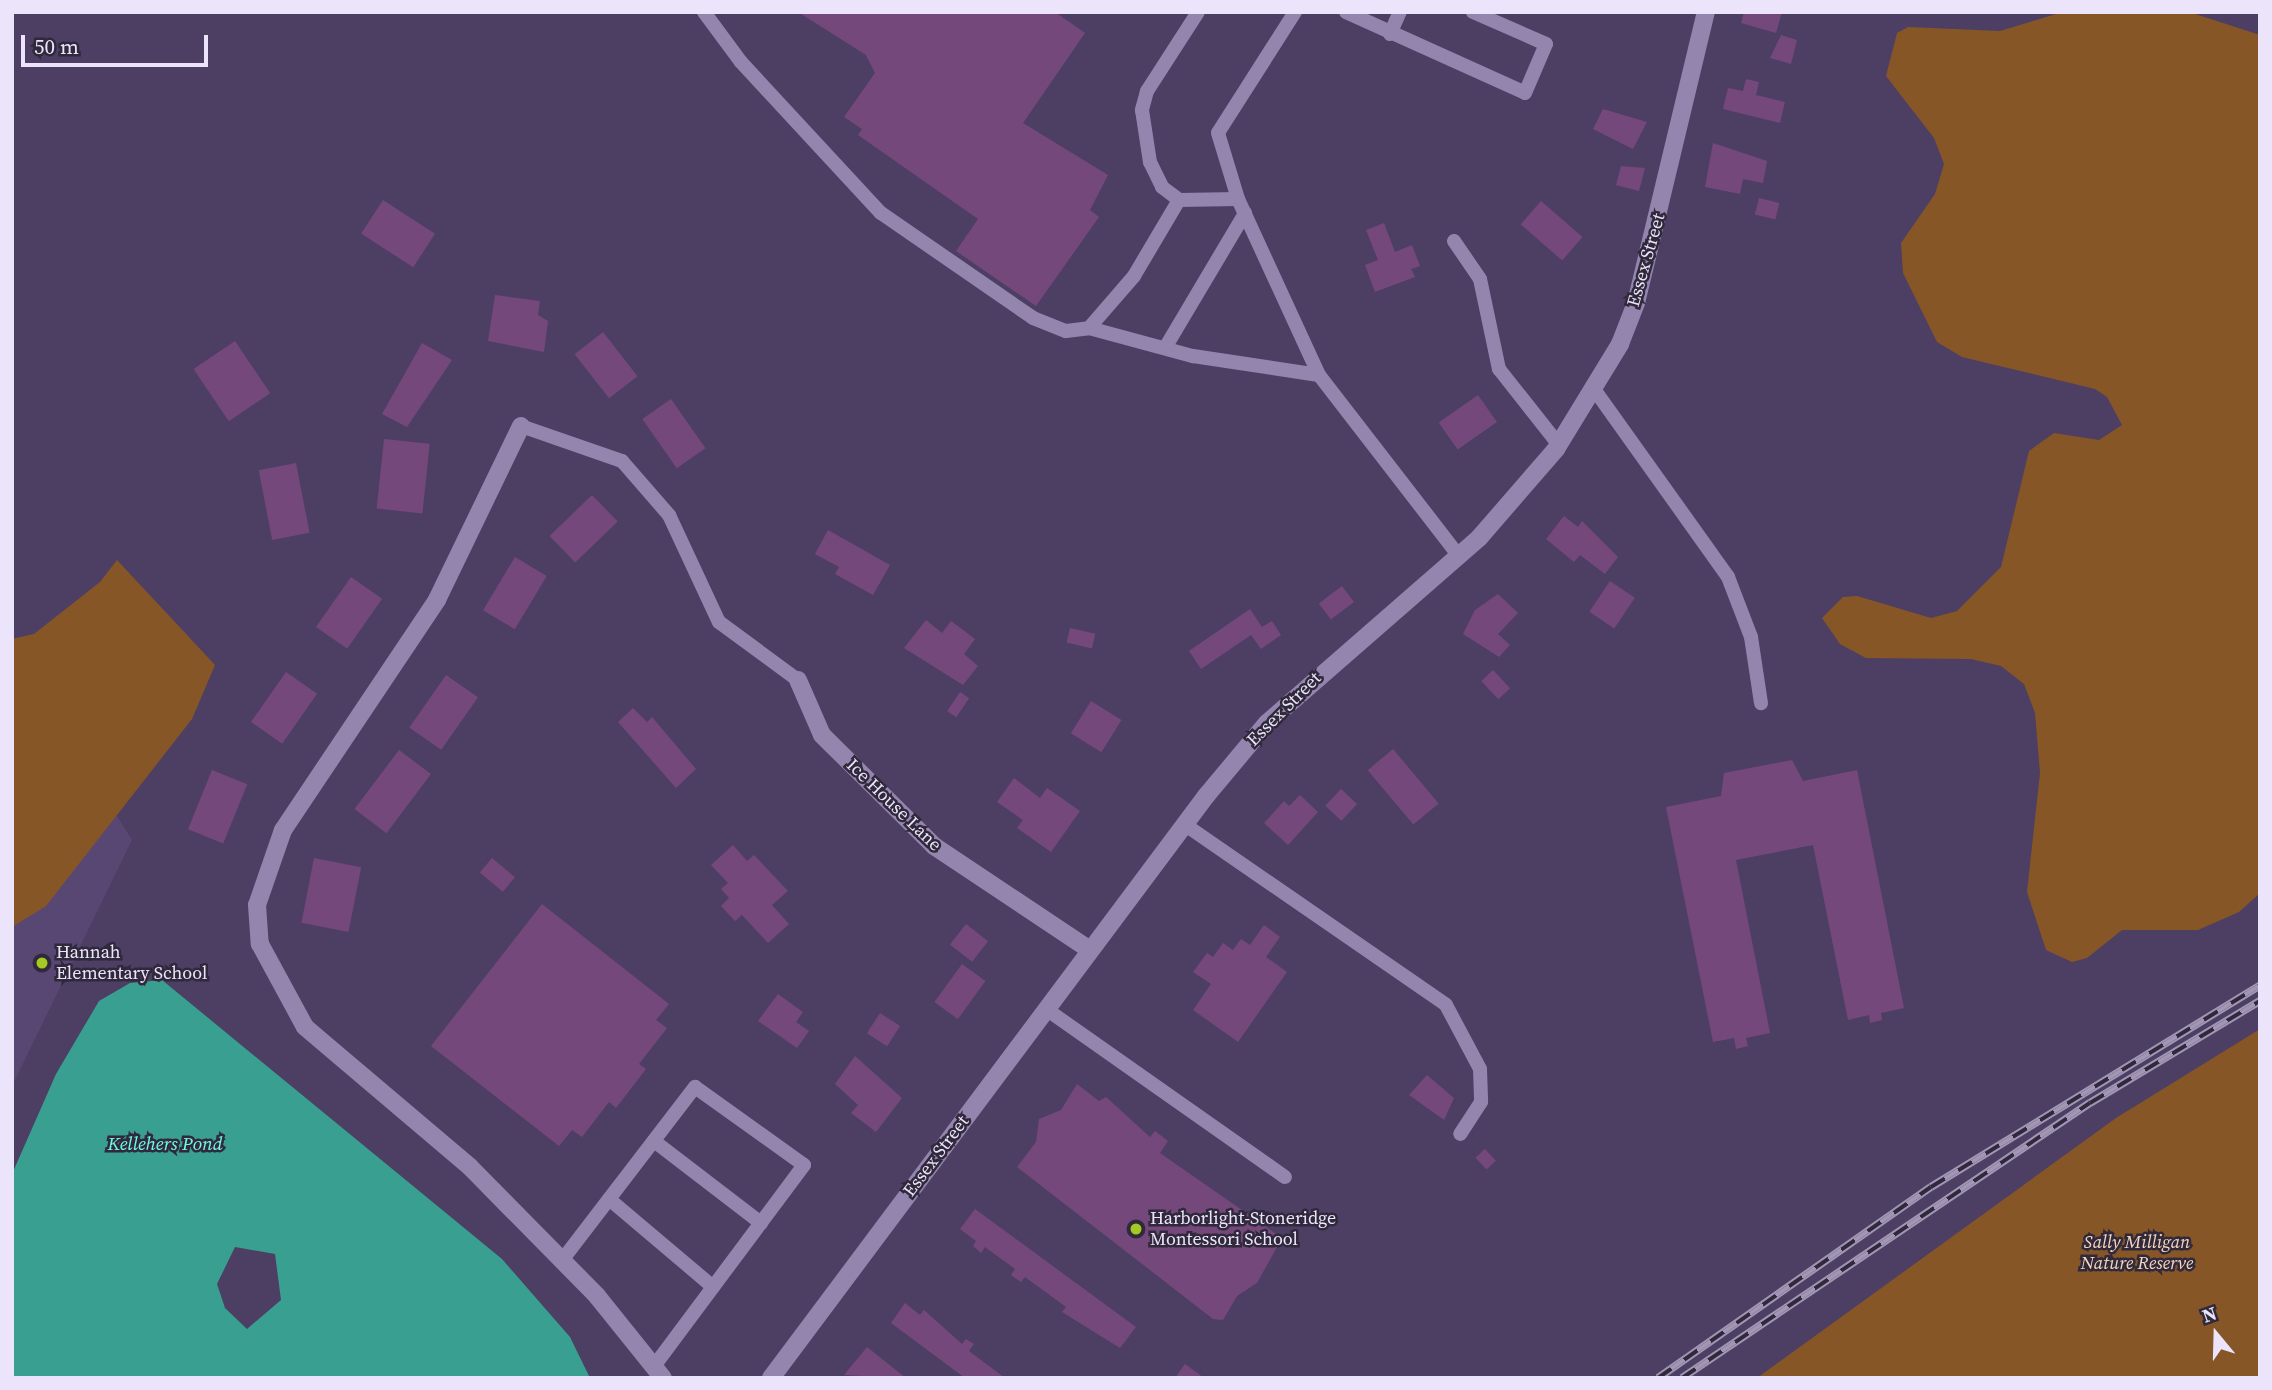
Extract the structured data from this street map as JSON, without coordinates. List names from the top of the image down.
{
  "streets": {
    "main road": ["Essex Street", "Ice House Lane"]
  },
  "crossings": [
    ["Essex Street", "Ice House Lane"]
  ],
  "water": ["Kellehers Pond"],
  "parks": ["Sally Milligan Nature Reserve"],
  "places": ["Hannah Elementary School", "Harborlight-Stoneridge Montessori School"],
  "scale_bar": "50 m",
  "north": "top"
}
